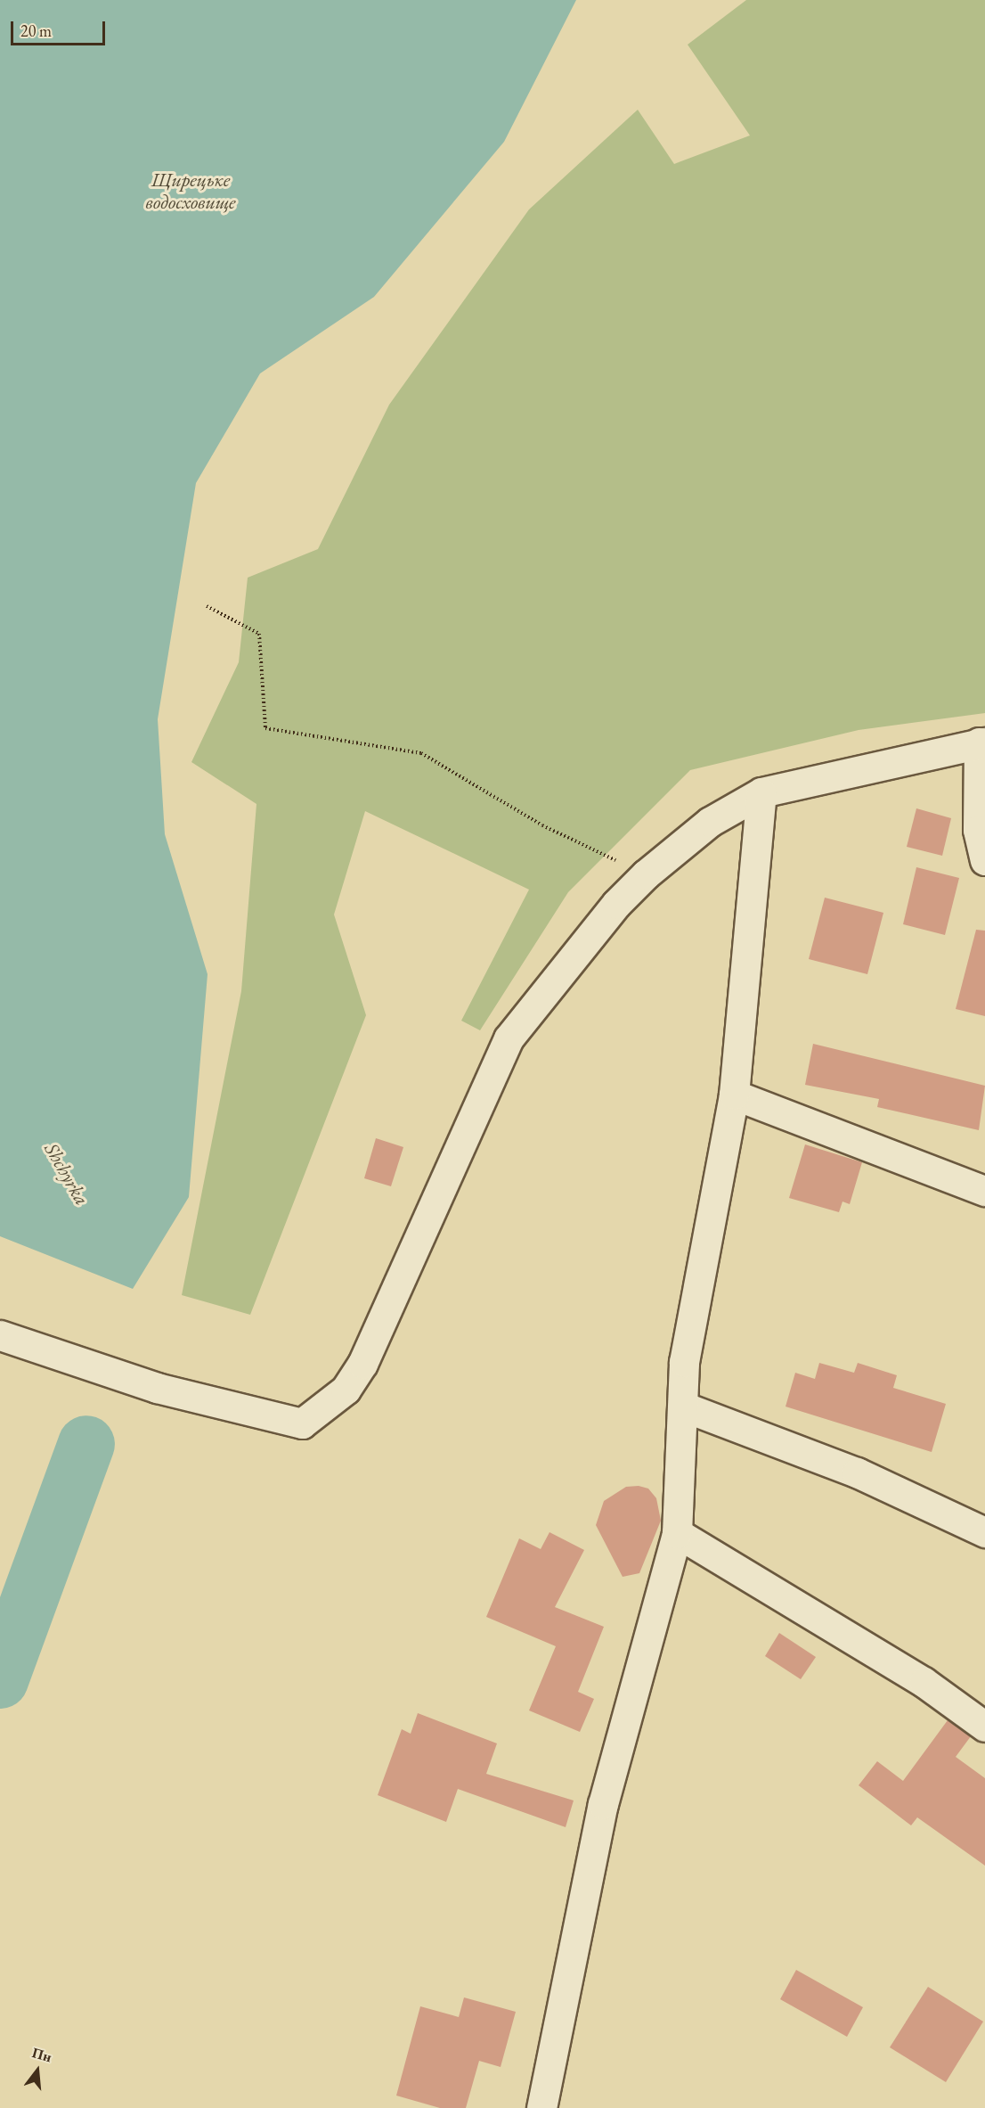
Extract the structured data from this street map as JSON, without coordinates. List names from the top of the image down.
{
  "water": ["Щирецьке водосховище", "Shchyrka"],
  "scale_bar": "20 m",
  "north": "top"
}
